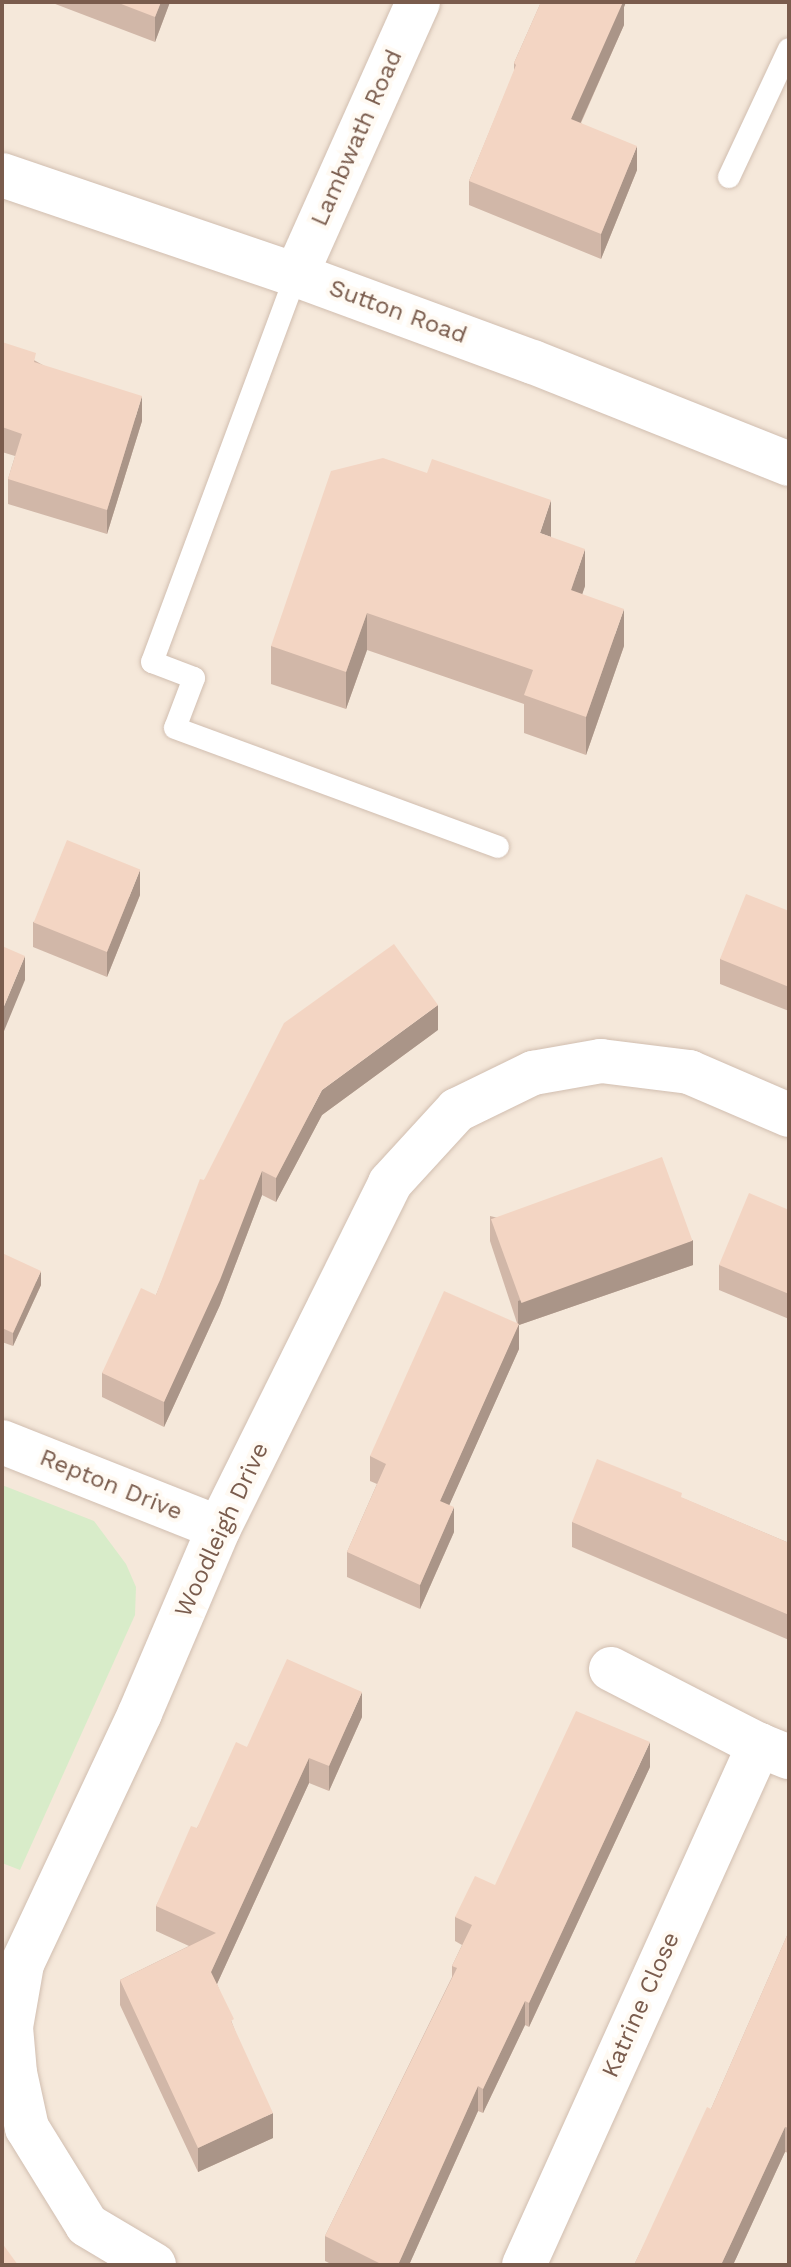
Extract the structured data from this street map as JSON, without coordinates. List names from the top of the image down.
{
  "streets": {
    "street": [
      "Lambwath Road",
      "Sutton Road",
      "Repton Drive",
      "Woodleigh Drive",
      "Katrine Close"
    ]
  },
  "crossings": [
    ["Lambwath Road", "Sutton Road"],
    ["Repton Drive", "Woodleigh Drive"]
  ]
}
